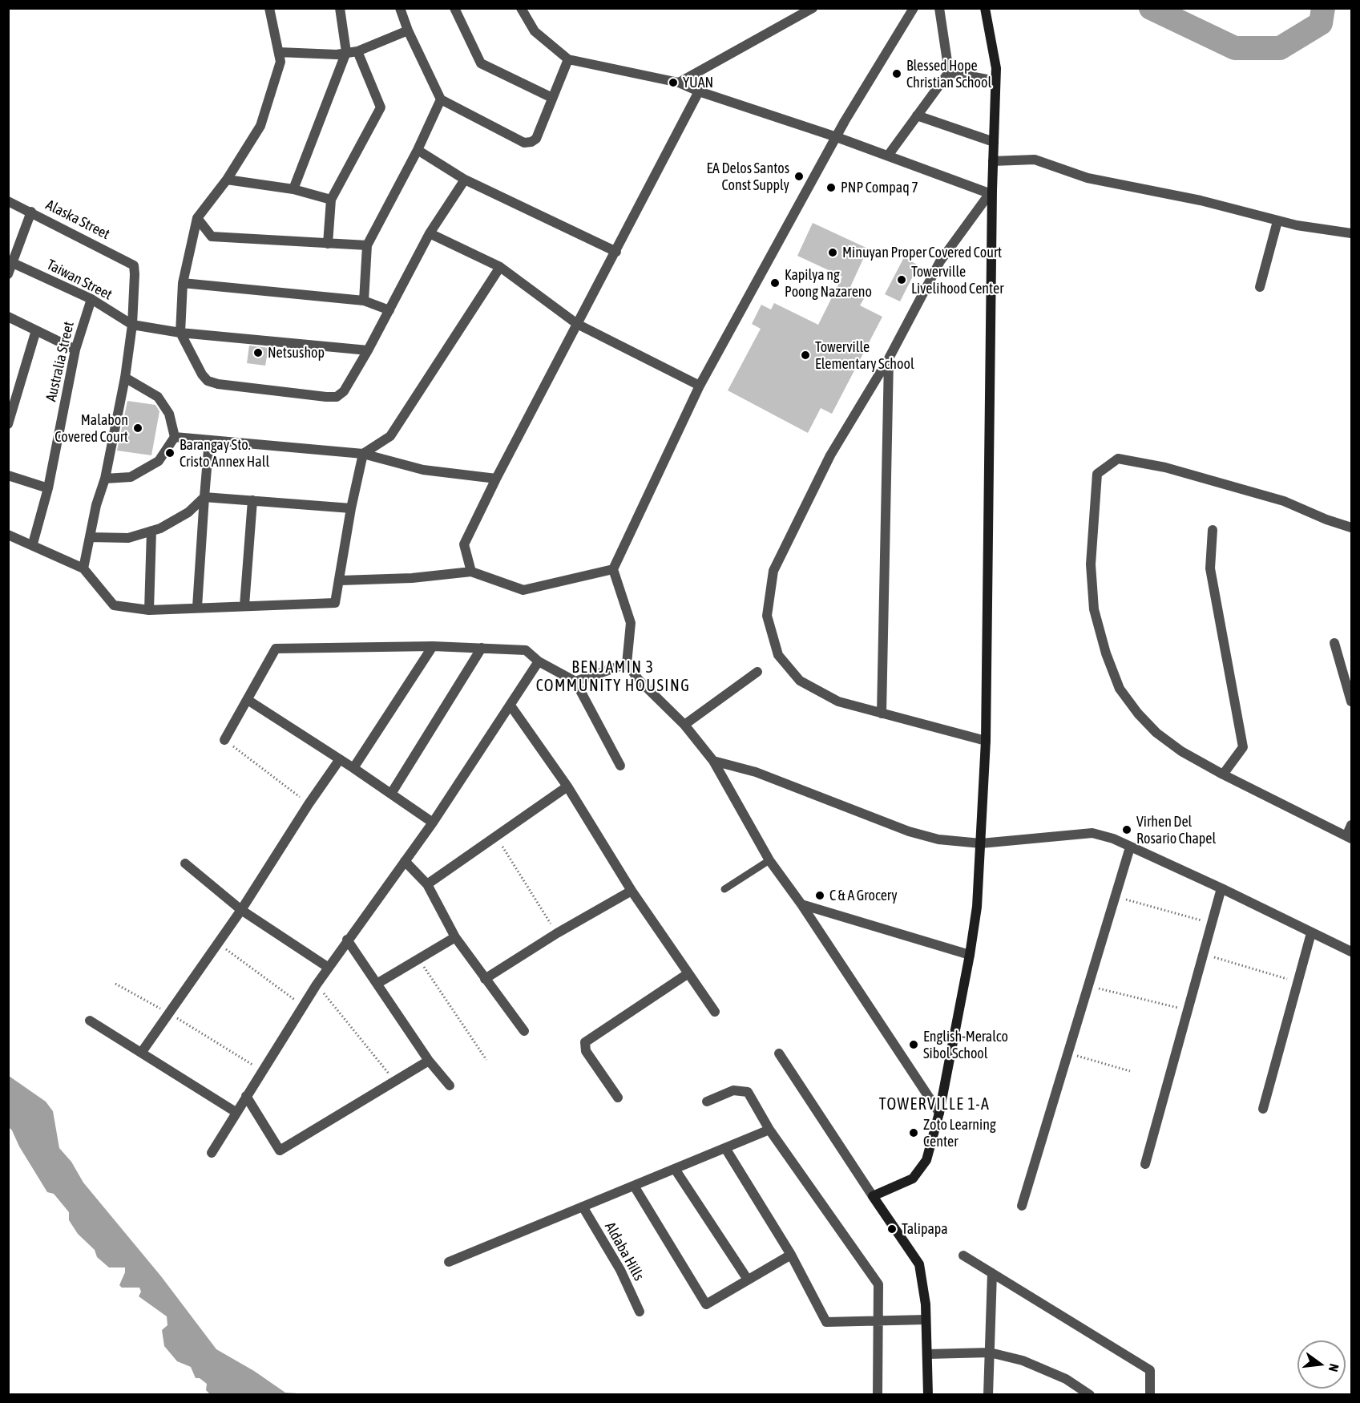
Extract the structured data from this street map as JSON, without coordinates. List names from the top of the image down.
{
  "streets": {
    "street": [
      "Alaska Street",
      "Taiwan Street",
      "Australia Street",
      "Aldaba Hills"
    ]
  },
  "crossings": [
    ["Alaska Street", "Taiwan Street"],
    ["Taiwan Street", "Australia Street"]
  ],
  "districts": ["BENJAMIN 3 COMMUNITY HOUSING", "TOWERVILLE 1-A"],
  "places": [
    "Blessed Hope Christian School",
    "YUAN",
    "EA Delos Santos Const Supply",
    "PNP Compaq 7",
    "Minuyan Proper Covered Court",
    "Towerville Livelihood Center",
    "Kapilya ng Poong Nazareno",
    "Netsushop",
    "Towerville Elementary School",
    "Malabon Covered Court",
    "Barangay Sto. Cristo Annex Hall",
    "Virhen Del Rosario Chapel",
    "C & A Grocery",
    "English-Meralco Sibol School",
    "Zoto Learning Center",
    "Talipapa"
  ],
  "north": "right"
}
